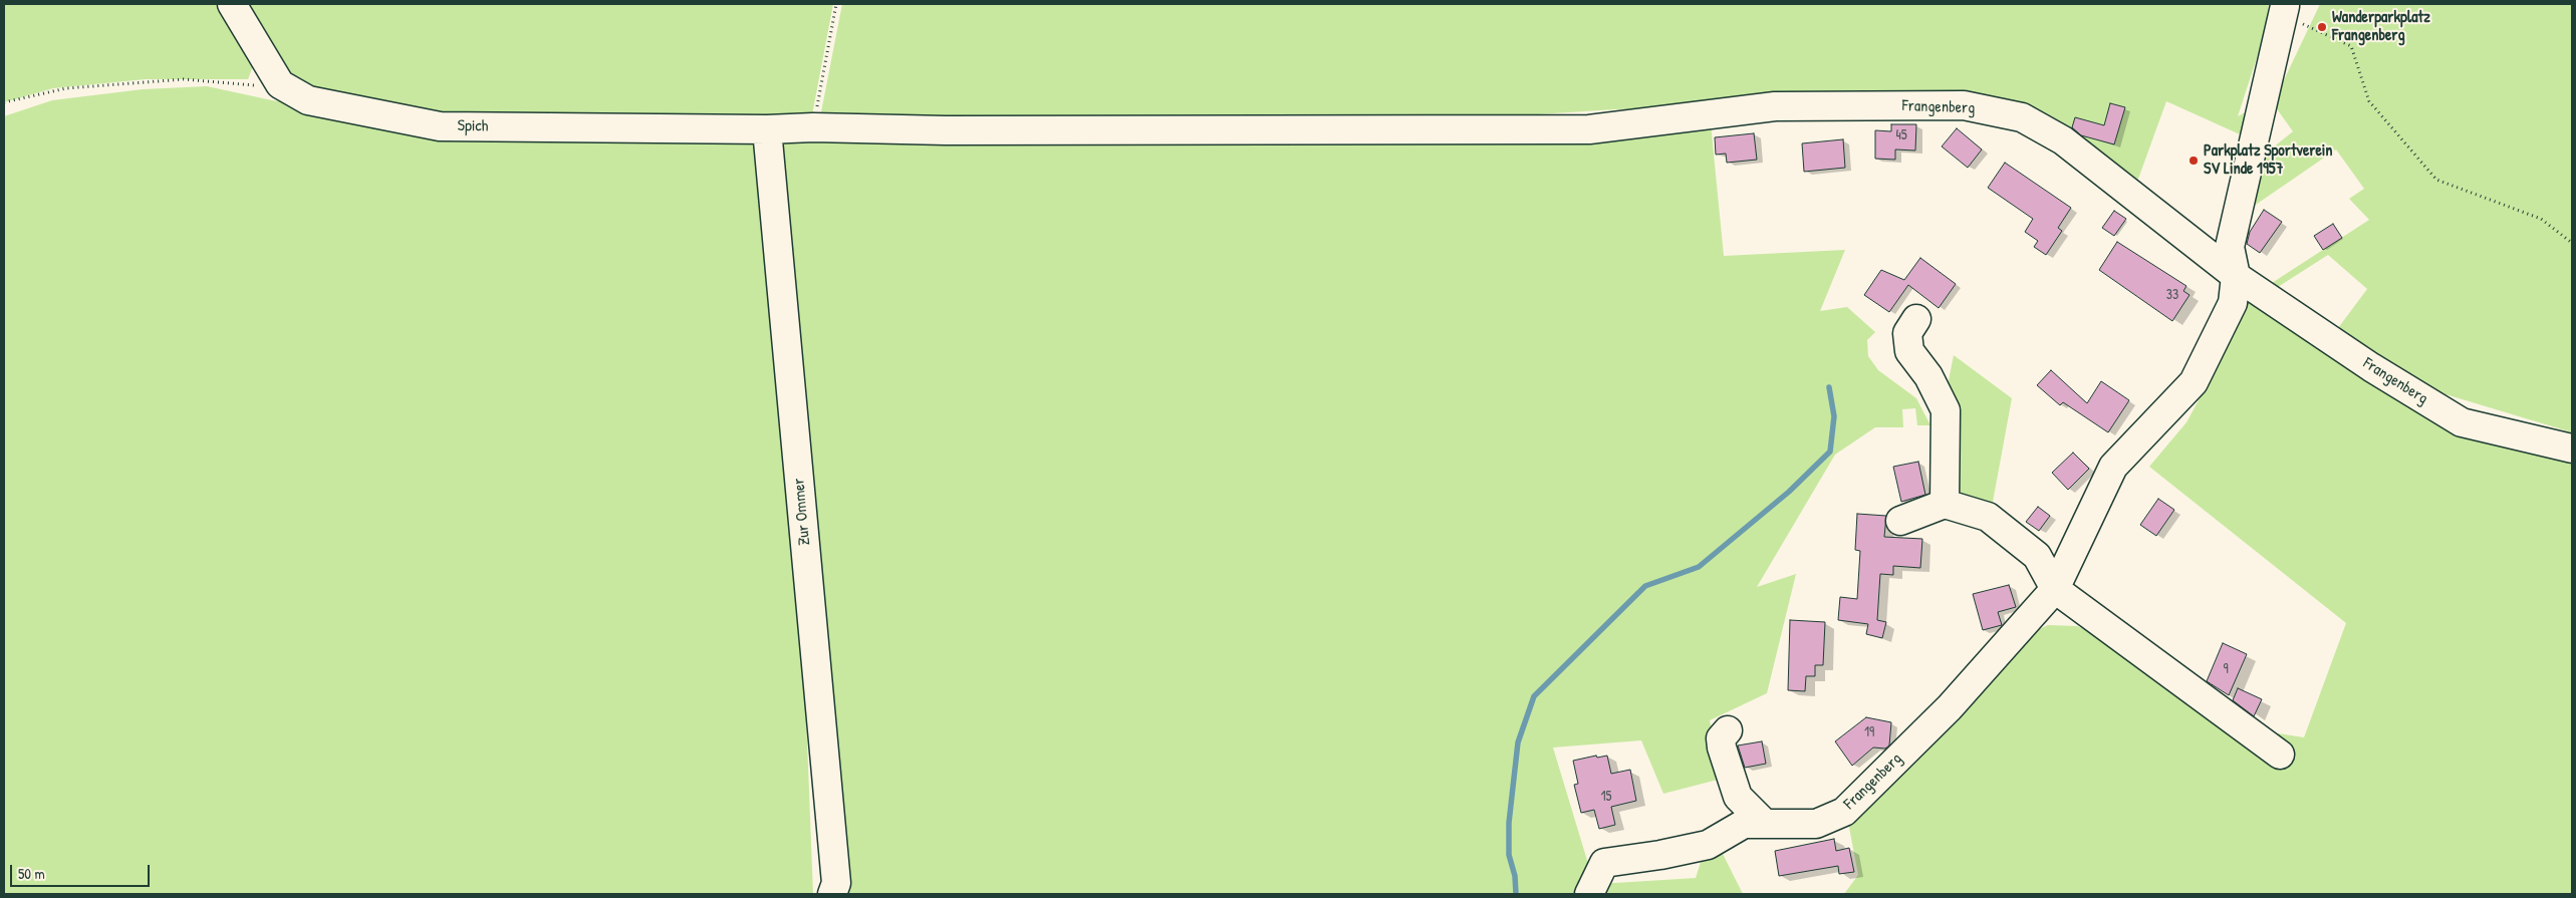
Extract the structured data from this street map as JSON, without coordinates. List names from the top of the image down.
{
  "streets": {
    "street": ["Frangenberg", "Spich", "Zur Ommer"]
  },
  "crossings": [
    ["Frangenberg", "Spich"],
    ["Spich", "Zur Ommer"]
  ],
  "places": ["Wanderparkplatz Frangenberg", "Parkplatz Sportverein SV Linde 1957"],
  "house_numbers": [
    "45",
    "33",
    "9",
    "19",
    "15"
  ],
  "scale_bar": "50 m"
}
